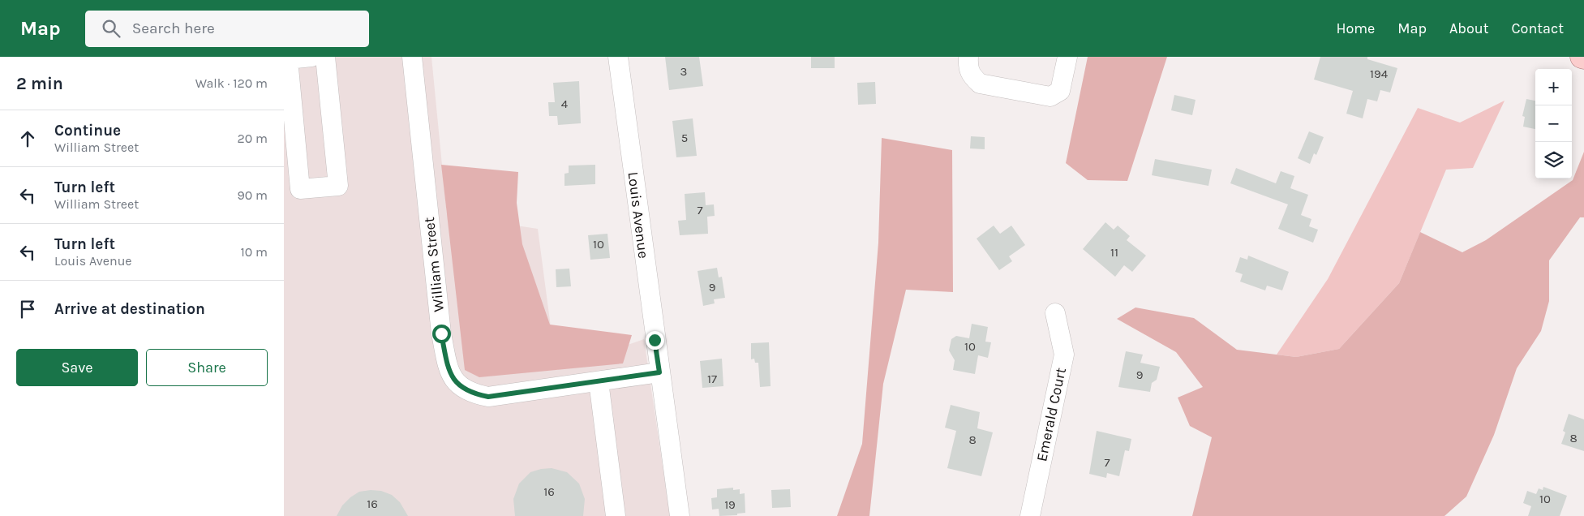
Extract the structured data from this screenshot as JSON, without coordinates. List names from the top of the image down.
{
  "streets": {
    "street": ["Louis Avenue", "William Street", "Emerald Court"]
  },
  "crossings": [
    ["Louis Avenue", "William Street"]
  ],
  "house_numbers": [
    "3",
    "194",
    "4",
    "5",
    "7",
    "10",
    "11",
    "9",
    "10",
    "9",
    "17",
    "8",
    "8",
    "7",
    "16",
    "10",
    "16",
    "19"
  ],
  "page": {
    "header": "Map",
    "search": "Search here",
    "nav": [
      "Home",
      "Map",
      "About",
      "Contact"
    ],
    "heading": ["2 min", "Walk · 120 m"],
    "map_buttons": ["+", "−"],
    "list": [
      ["Continue", "William Street", "20 m"],
      ["Turn left", "William Street", "90 m"],
      ["Turn left", "Louis Avenue", "10 m"],
      "Arrive at destination"
    ],
    "buttons": ["Save", "Share"]
  }
}
